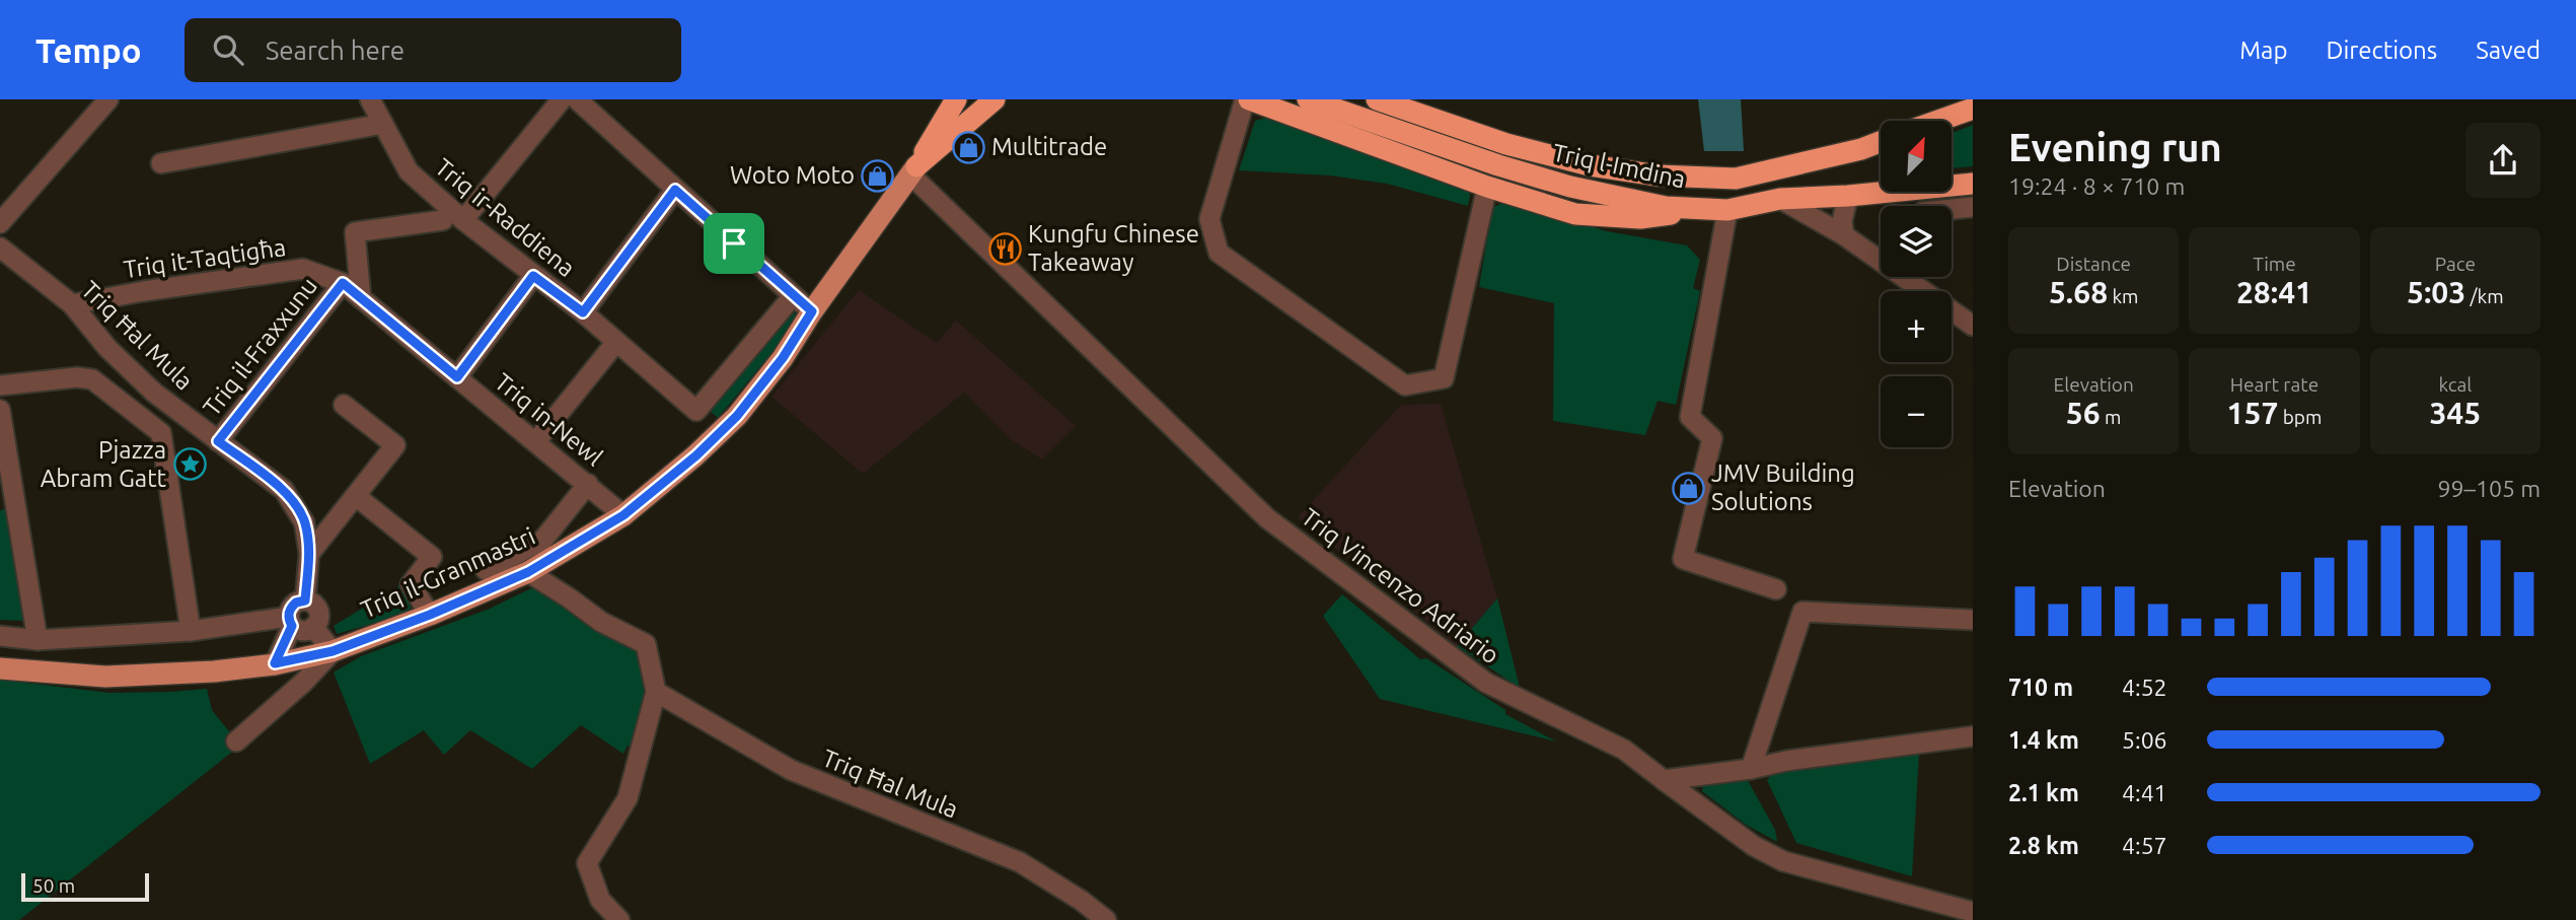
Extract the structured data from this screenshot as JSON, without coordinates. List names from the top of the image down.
{
  "streets": {
    "highway": ["Triq l-Imdina"],
    "main road": ["Triq il-Granmastri"],
    "street": [
      "Triq ir-Raddiena",
      "Triq it-Taqtigħa",
      "Triq Ħal Mula",
      "Triq il-Fraxxunu",
      "Triq in-Newl",
      "Triq Vincenzo Adriario"
    ]
  },
  "crossings": [
    ["Triq it-Taqtigħa", "Triq Ħal Mula"],
    ["Triq it-Taqtigħa", "Triq il-Fraxxunu"],
    ["Triq it-Taqtigħa", "Triq in-Newl"],
    ["Triq Ħal Mula", "Triq il-Fraxxunu"],
    ["Triq il-Fraxxunu", "Triq in-Newl"],
    ["Triq in-Newl", "Triq il-Granmastri"],
    ["Triq il-Granmastri", "Triq Vincenzo Adriario"]
  ],
  "places": {
    "shop": ["Multitrade", "Woto Moto", "JMV Building Solutions"],
    "restaurant": ["Kungfu Chinese Takeaway"],
    "place": ["Pjazza Abram Gatt"]
  },
  "scale_bar": "50 m",
  "north": "top right",
  "page": {
    "header": "Tempo",
    "search": "Search here",
    "nav": ["Map", "Directions", "Saved"],
    "heading": ["Evening run", "19:24 · 8 × 710 m"],
    "map_buttons": ["+", "−"],
    "stats": [
      ["Distance", "5.68 km"],
      ["Time", "28:41"],
      ["Pace", "5:03 /km"],
      ["Elevation", "56 m"],
      ["Heart rate", "157 bpm"],
      ["kcal", "345"]
    ],
    "chart": ["Elevation", "99–105 m"],
    "list": [
      {
        "name": "710 m",
        "note": "4:52"
      },
      {
        "name": "1.4 km",
        "note": "5:06"
      },
      {
        "name": "2.1 km",
        "note": "4:41"
      },
      {
        "name": "2.8 km",
        "note": "4:57"
      }
    ],
    "scale": "50 m"
  }
}
